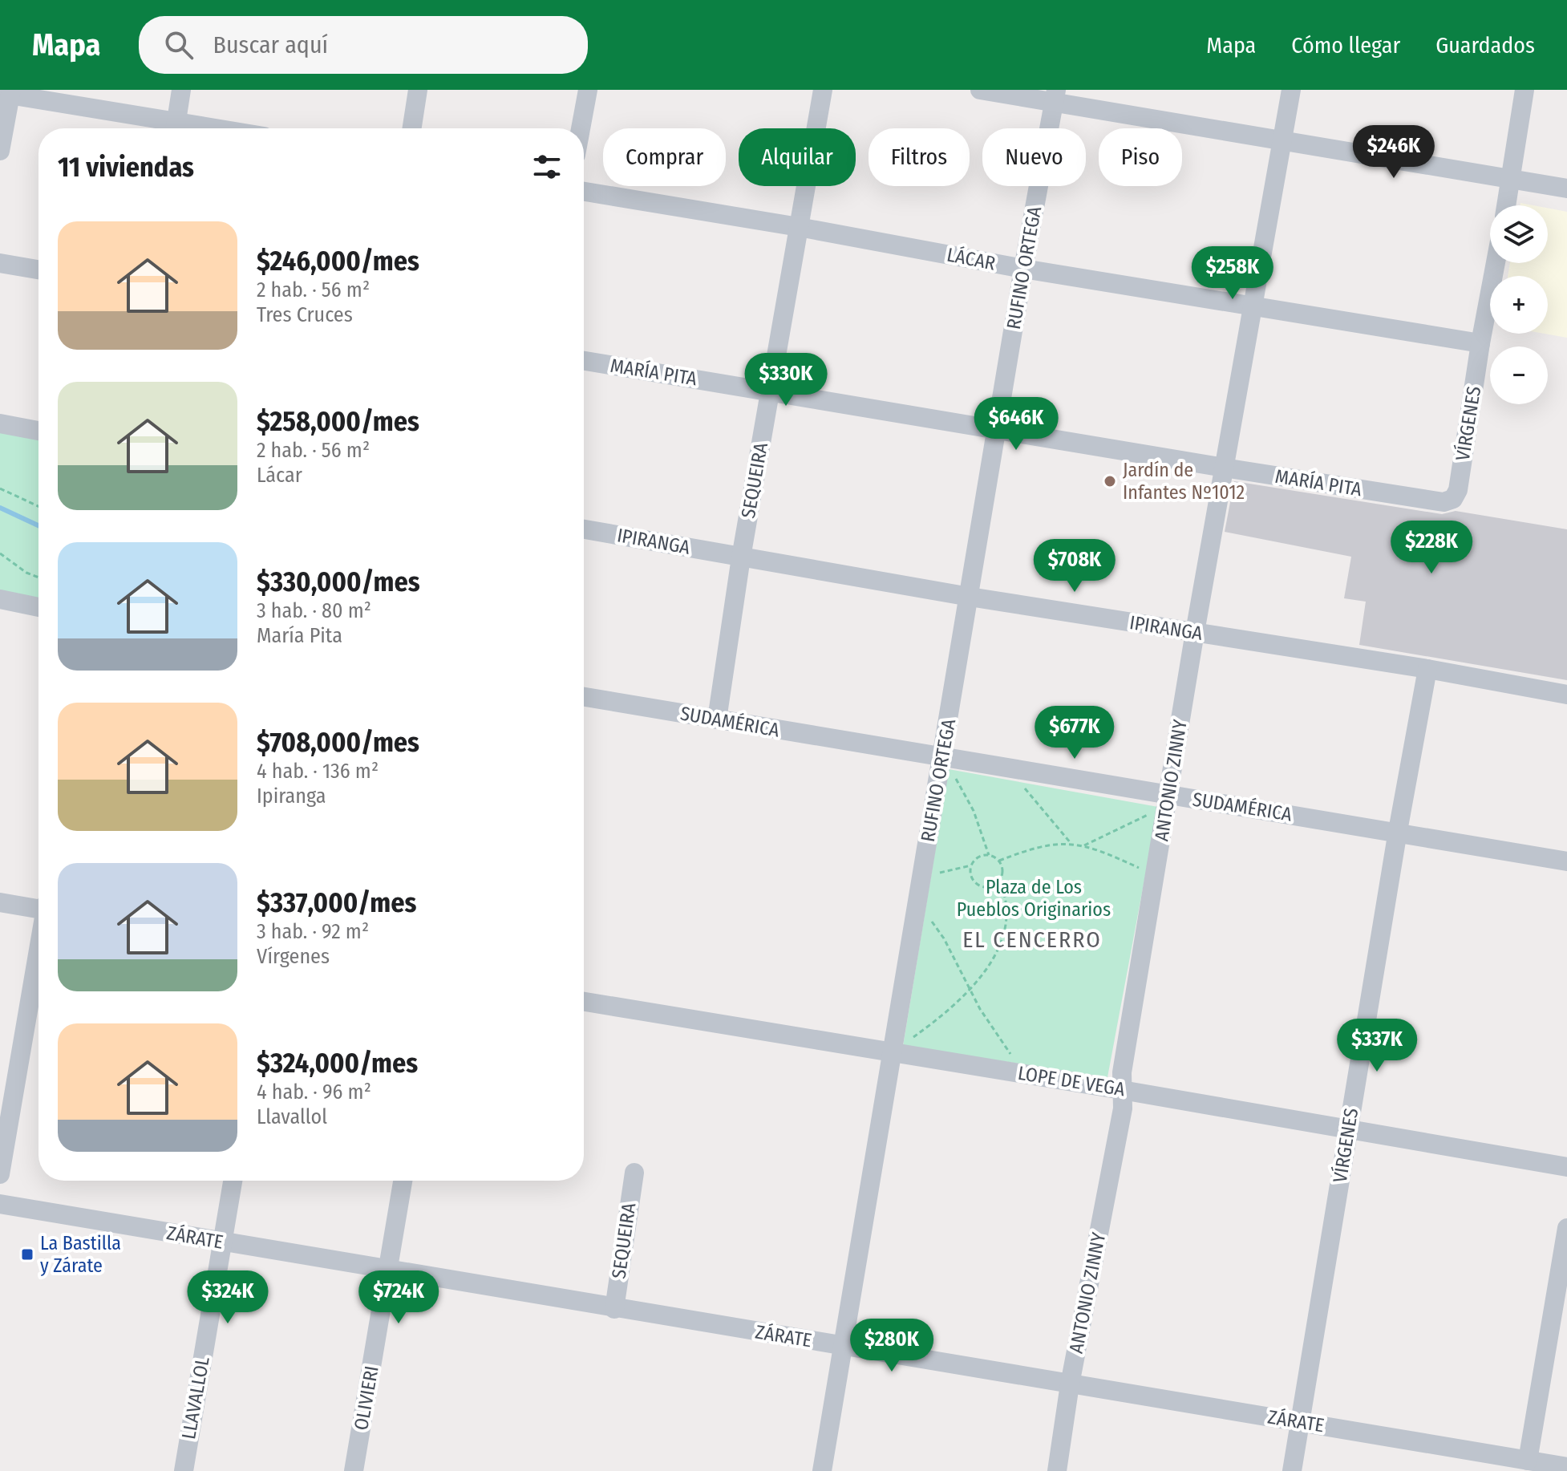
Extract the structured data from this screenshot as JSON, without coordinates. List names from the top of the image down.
{
  "streets": {
    "street": [
      "LÁCAR",
      "RUFINO ORTEGA",
      "MARÍA PITA",
      "VÍRGENES",
      "SEQUEIRA",
      "IPIRANGA",
      "SUDAMÉRICA",
      "ANTONIO ZINNY",
      "LOPE DE VEGA",
      "ZÁRATE",
      "LLAVALLOL",
      "OLIVIERI"
    ]
  },
  "crossings": [
    ["LÁCAR", "RUFINO ORTEGA"],
    ["LÁCAR", "VÍRGENES"],
    ["LÁCAR", "SEQUEIRA"],
    ["LÁCAR", "ANTONIO ZINNY"],
    ["RUFINO ORTEGA", "MARÍA PITA"],
    ["RUFINO ORTEGA", "IPIRANGA"],
    ["RUFINO ORTEGA", "SUDAMÉRICA"],
    ["RUFINO ORTEGA", "LOPE DE VEGA"],
    ["RUFINO ORTEGA", "ZÁRATE"],
    ["MARÍA PITA", "VÍRGENES"],
    ["MARÍA PITA", "SEQUEIRA"],
    ["MARÍA PITA", "ANTONIO ZINNY"],
    ["VÍRGENES", "IPIRANGA"],
    ["VÍRGENES", "SUDAMÉRICA"],
    ["VÍRGENES", "LOPE DE VEGA"],
    ["VÍRGENES", "ZÁRATE"],
    ["SEQUEIRA", "IPIRANGA"],
    ["SEQUEIRA", "SUDAMÉRICA"],
    ["SEQUEIRA", "ZÁRATE"],
    ["IPIRANGA", "ANTONIO ZINNY"],
    ["SUDAMÉRICA", "ANTONIO ZINNY"],
    ["ANTONIO ZINNY", "LOPE DE VEGA"],
    ["ANTONIO ZINNY", "ZÁRATE"],
    ["ZÁRATE", "LLAVALLOL"],
    ["ZÁRATE", "OLIVIERI"]
  ],
  "districts": ["EL CENCERRO"],
  "parks": ["Plaza de Los Pueblos Originarios"],
  "places": {
    "other": ["Jardín de Infantes Nº1012"],
    "transit": ["La Bastilla y Zárate"]
  },
  "page": {
    "header": "Mapa",
    "search": "Buscar aquí",
    "nav": ["Mapa", "Cómo llegar", "Guardados"],
    "price": [
      "$246K",
      "$258K",
      "$330K",
      "$646K",
      "$228K",
      "$708K",
      "$677K",
      "$337K",
      "$324K",
      "$724K",
      "$280K"
    ],
    "chip": [
      "Comprar",
      "Alquilar",
      "Filtros",
      "Nuevo",
      "Piso"
    ],
    "heading": "11 viviendas",
    "map_buttons": ["+", "−"],
    "list": [
      {
        "name": "$246,000/mes",
        "note": "2 hab. · 56 m² · Tres Cruces"
      },
      {
        "name": "$258,000/mes",
        "note": "2 hab. · 56 m² · Lácar"
      },
      {
        "name": "$330,000/mes",
        "note": "3 hab. · 80 m² · María Pita"
      },
      {
        "name": "$708,000/mes",
        "note": "4 hab. · 136 m² · Ipiranga"
      },
      {
        "name": "$337,000/mes",
        "note": "3 hab. · 92 m² · Vírgenes"
      },
      {
        "name": "$324,000/mes",
        "note": "4 hab. · 96 m² · Llavallol"
      }
    ]
  }
}
